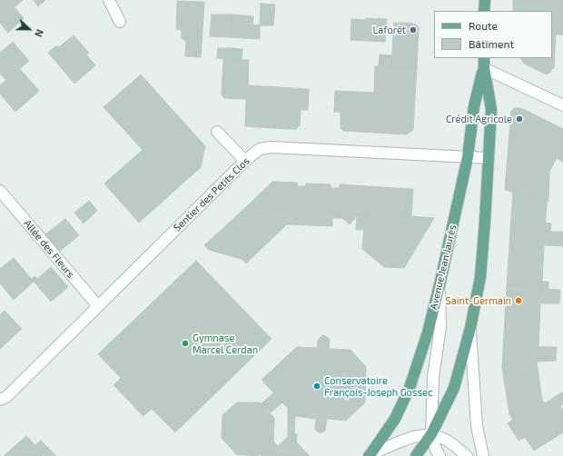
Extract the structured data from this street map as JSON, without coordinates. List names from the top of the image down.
{
  "streets": {
    "main road": ["Avenue Jean Jaurès"],
    "street": ["Sentier des Petits Clos", "Allée des Fleurs"]
  },
  "crossings": [
    ["Sentier des Petits Clos", "Allée des Fleurs"],
    ["Sentier des Petits Clos", "Avenue Jean Jaurès"]
  ],
  "places": [
    "Laforêt",
    "Crédit Agricole",
    "Saint-Germain",
    "Gymnase Marcel Cerdan",
    "Conservatoire François-Joseph Gossec"
  ],
  "legend": ["Route", "Bâtiment"],
  "north": "right"
}
